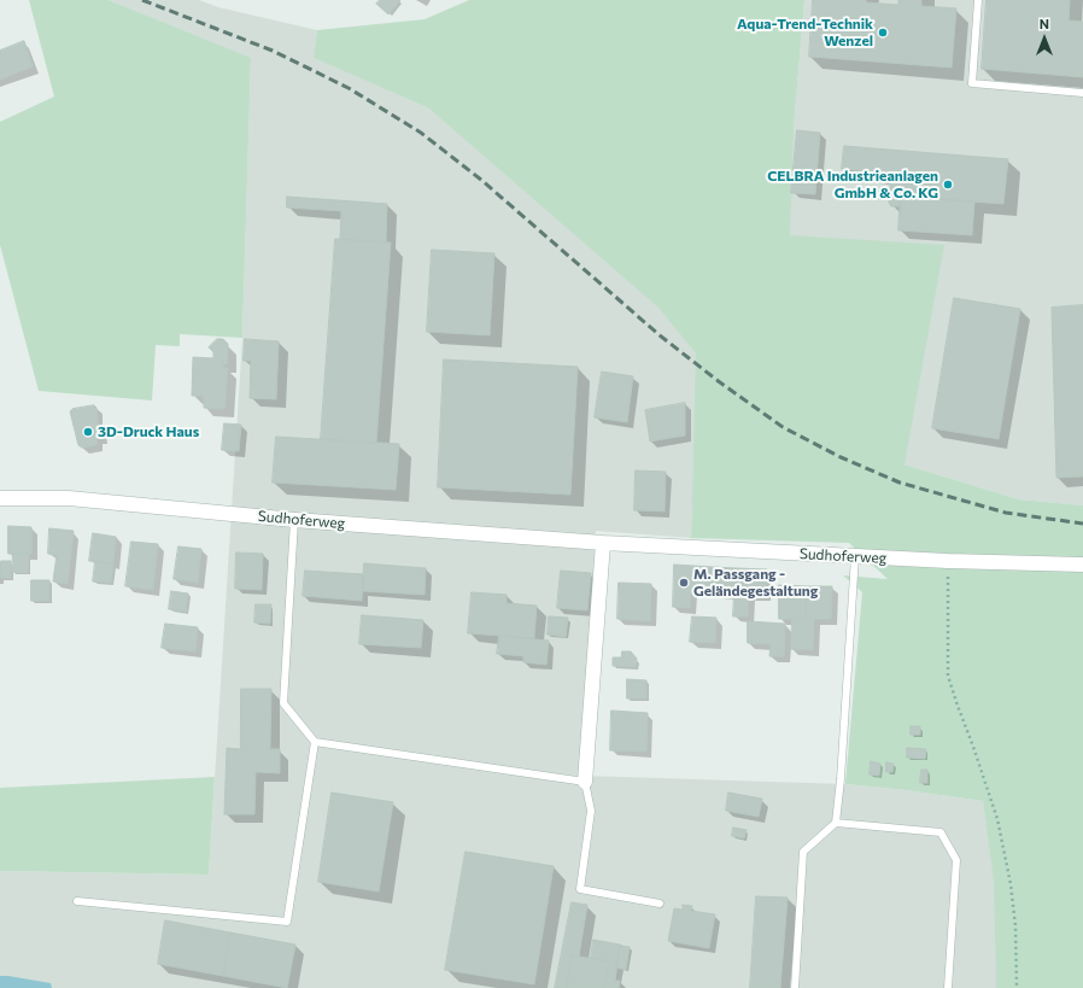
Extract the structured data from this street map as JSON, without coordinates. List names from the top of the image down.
{
  "streets": {
    "street": ["Sudhoferweg"]
  },
  "places": [
    "Aqua-Trend-Technik Wenzel",
    "CELBRA Industrieanlagen GmbH & Co. KG",
    "3D-Druck Haus",
    "M. Passgang - Geländegestaltung"
  ],
  "north": "top"
}
